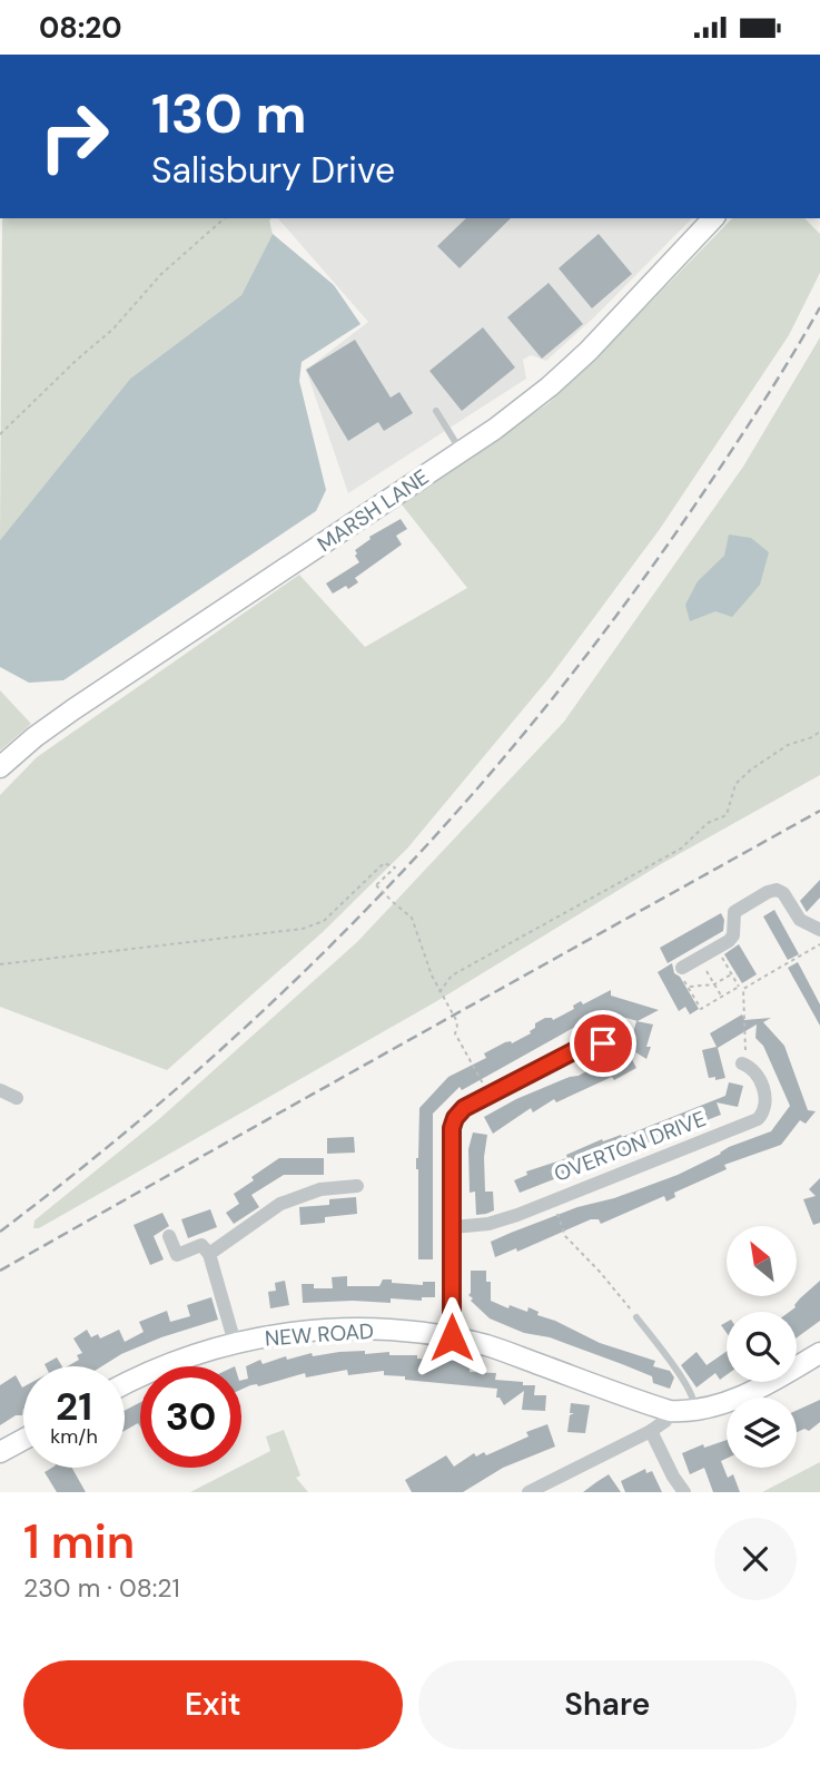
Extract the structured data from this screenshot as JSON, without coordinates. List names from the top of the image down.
{
  "streets": {
    "main road": ["MARSH LANE", "NEW ROAD"],
    "street": ["OVERTON DRIVE"]
  },
  "north": "top left",
  "page": {
    "status": "08:20",
    "turn": ["130 m", "Salisbury Drive"],
    "speed": "21 km/h",
    "limit": "30",
    "heading": ["1 min", "230 m · 08:21"],
    "buttons": ["Exit", "Share"]
  }
}
